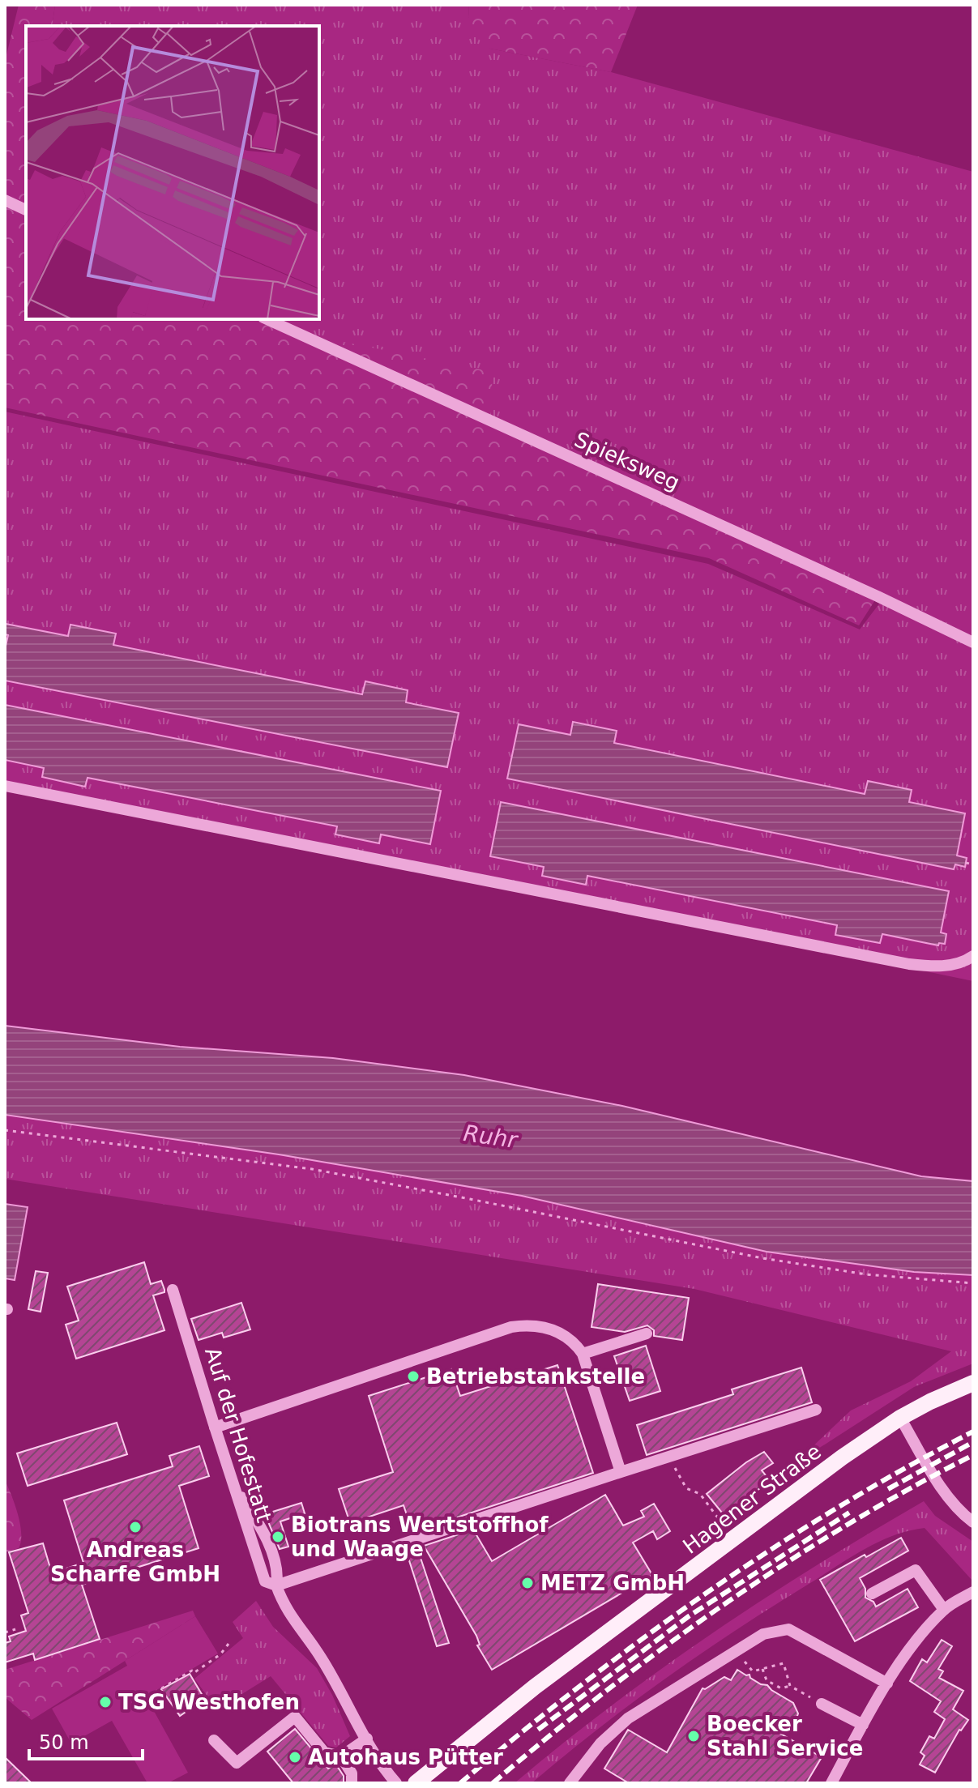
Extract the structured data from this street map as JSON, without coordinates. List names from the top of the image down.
{
  "streets": {
    "main road": ["Hagener Straße"],
    "street": ["Spieksweg", "Auf der Hofestatt"]
  },
  "water": ["Ruhr"],
  "places": [
    "Betriebstankstelle",
    "Andreas Scharfe GmbH",
    "Biotrans Wertstoffhof und Waage",
    "METZ GmbH",
    "TSG Westhofen",
    "Boecker Stahl Service",
    "Autohaus Pütter"
  ],
  "scale_bar": "50 m"
}
